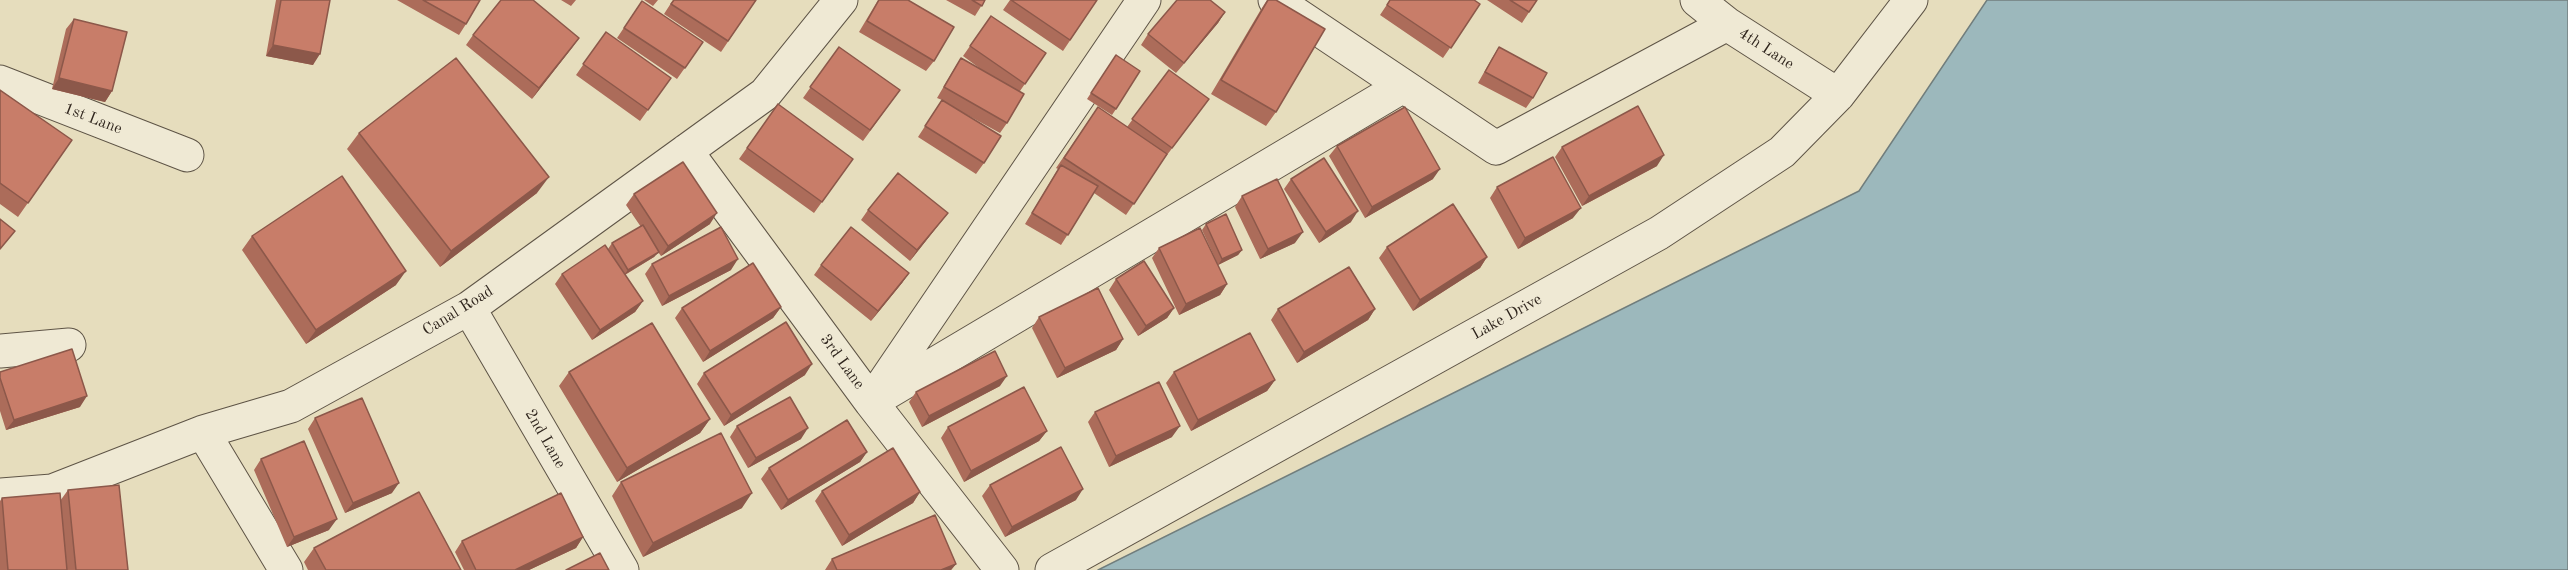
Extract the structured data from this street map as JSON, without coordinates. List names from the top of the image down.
{
  "streets": {
    "street": [
      "4th Lane",
      "1st Lane",
      "Canal Road",
      "Lake Drive",
      "3rd Lane",
      "2nd Lane"
    ]
  },
  "crossings": [
    ["4th Lane", "Lake Drive"],
    ["Canal Road", "3rd Lane"],
    ["Canal Road", "2nd Lane"]
  ]
}
